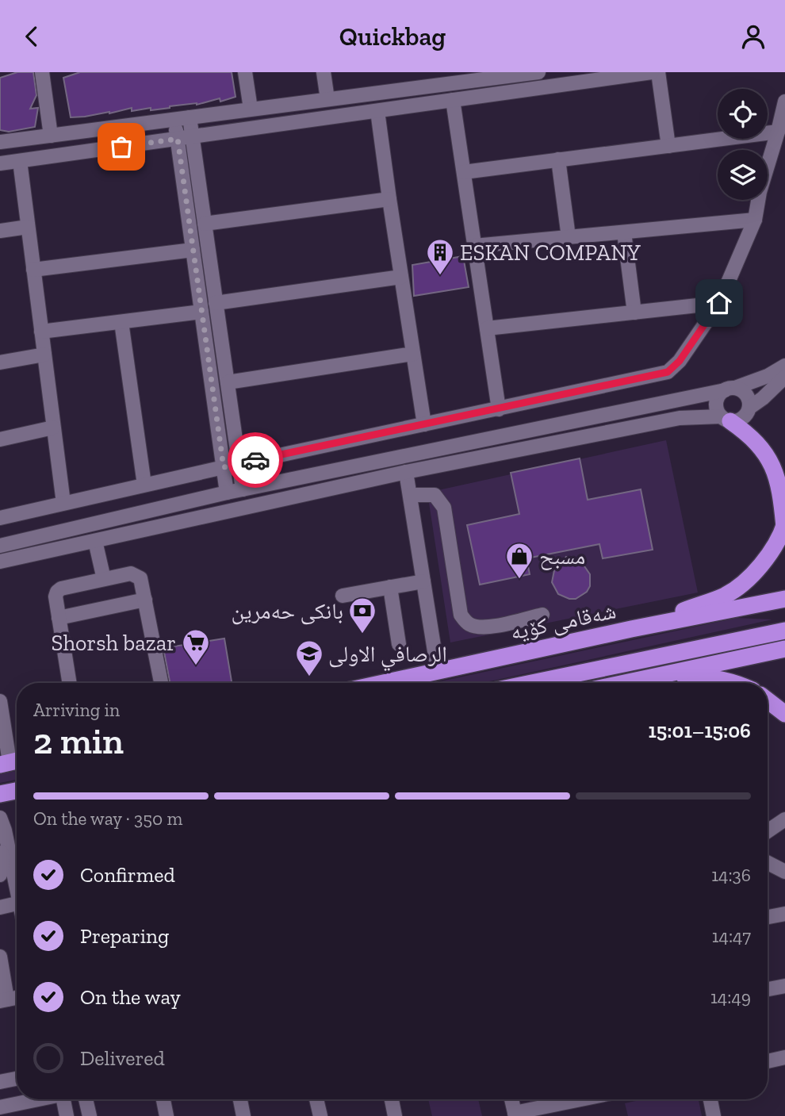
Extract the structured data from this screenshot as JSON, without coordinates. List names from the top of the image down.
{
  "streets": {
    "highway": ["شەقامی کۆیە"]
  },
  "places": {
    "building": ["ESKAN COMPANY"],
    "shop": ["مسبح"],
    "bank": ["بانكی حه‌مرین"],
    "supermarket": ["Shorsh bazar"],
    "school or university": ["الرصافي الاولى"]
  },
  "page": {
    "header": "Quickbag",
    "heading": ["2 min", "Arriving in", "15:01–15:06"],
    "bar": "On the way · 350 m",
    "list": [
      ["Confirmed", "14:36"],
      ["Preparing", "14:47"],
      ["On the way", "14:49"],
      "Delivered"
    ]
  }
}
